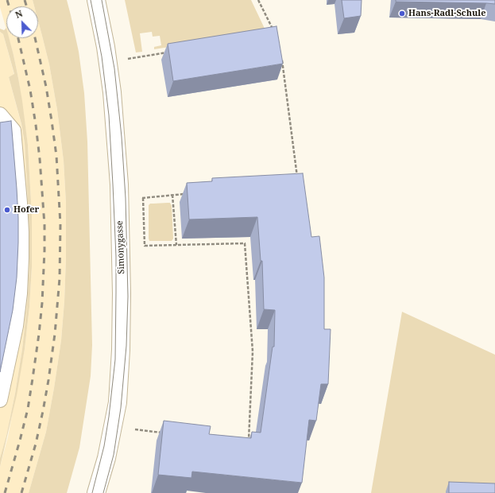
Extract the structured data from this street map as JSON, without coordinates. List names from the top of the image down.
{
  "streets": {
    "street": ["Simonygasse"]
  },
  "places": ["Hans-Radl-Schule", "Hofer"],
  "north": "top left"
}
